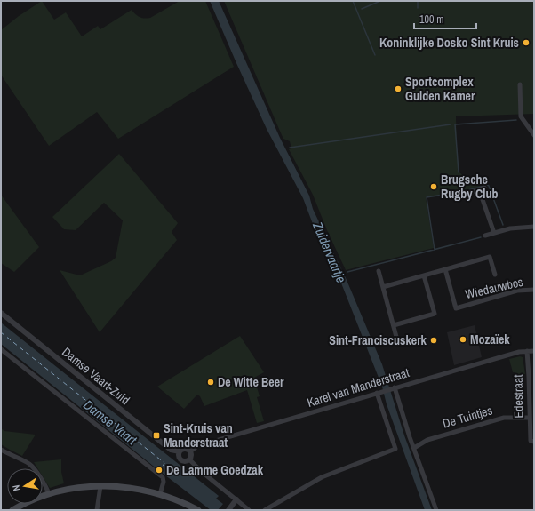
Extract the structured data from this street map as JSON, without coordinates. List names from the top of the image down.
{
  "streets": {
    "street": [
      "Wiedauwbos",
      "Damse Vaart-Zuid",
      "Karel van Manderstraat",
      "Edestraat",
      "De Tuintjes"
    ]
  },
  "crossings": [
    ["Damse Vaart-Zuid", "Karel van Manderstraat"],
    ["Karel van Manderstraat", "Edestraat"],
    ["Edestraat", "De Tuintjes"]
  ],
  "water": ["Zuidervaartje", "Damse Vaart"],
  "places": {
    "other": [
      "Koninklijke Dosko Sint Kruis",
      "Sportcomplex Gulden Kamer",
      "Brugsche Rugby Club",
      "Mozaïek",
      "Sint-Franciscuskerk",
      "De Witte Beer",
      "De Lamme Goedzak"
    ],
    "transit": ["Sint-Kruis van Manderstraat"]
  },
  "scale_bar": "100 m",
  "north": "left"
}
